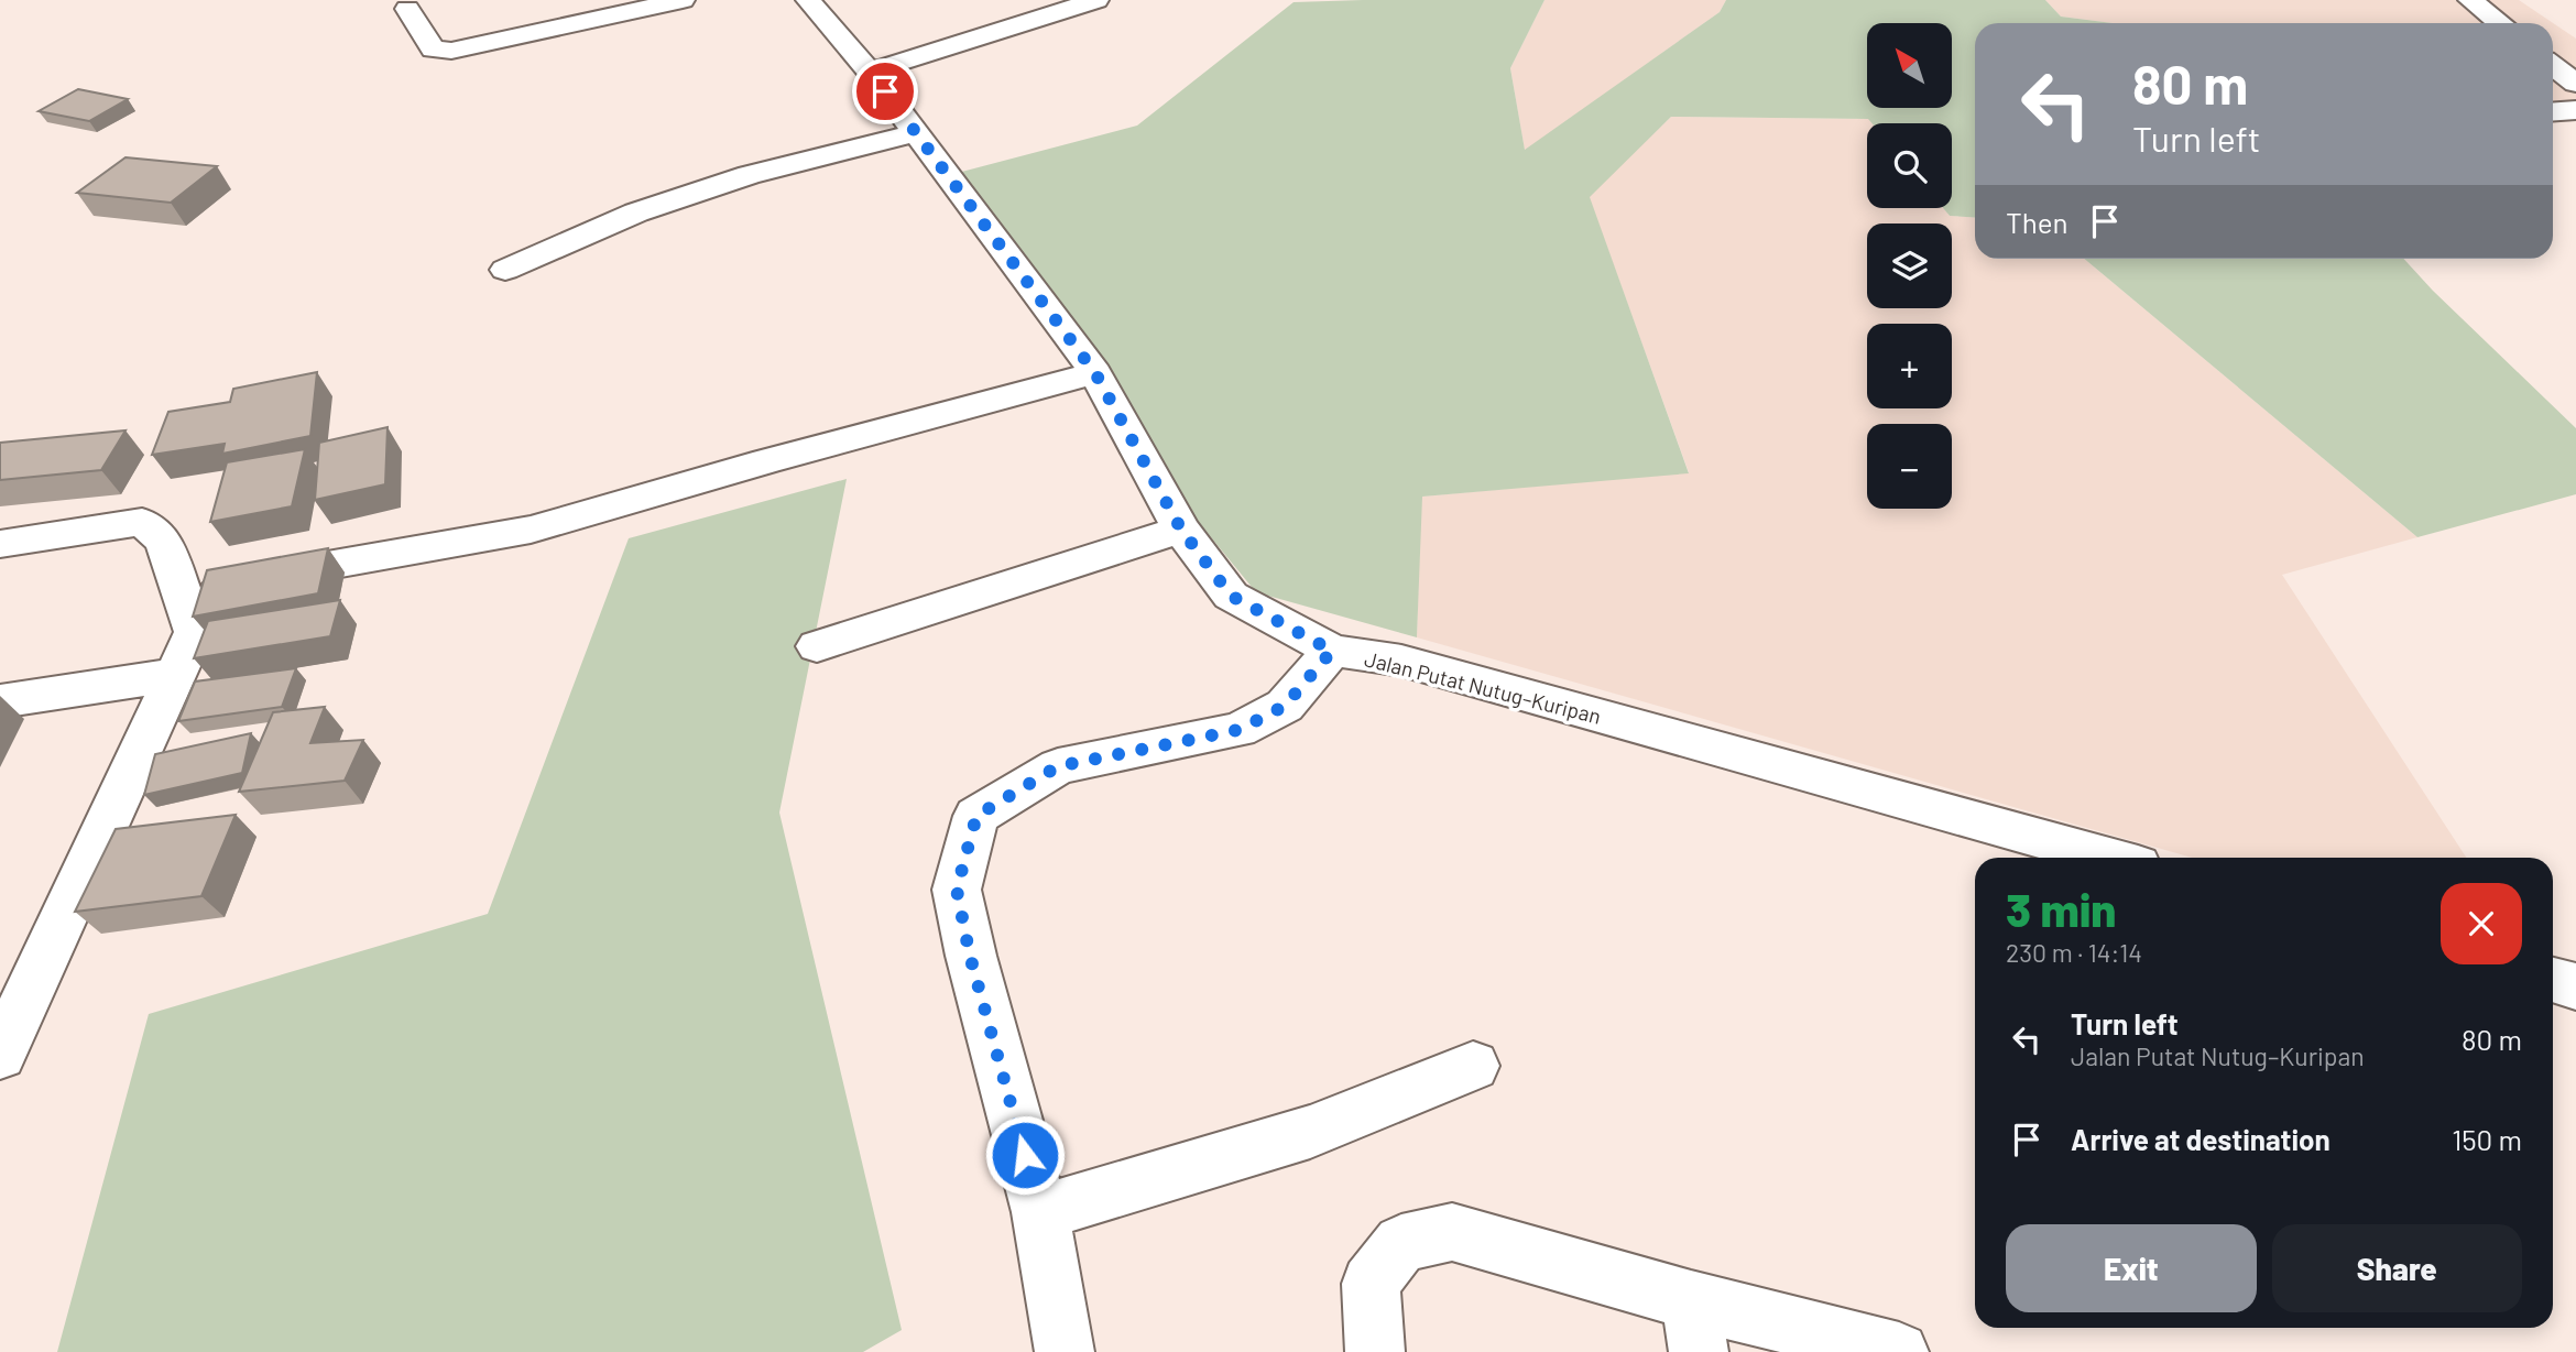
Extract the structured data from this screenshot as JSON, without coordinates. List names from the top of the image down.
{
  "streets": {
    "street": ["Jalan Putat Nutug–Kuripan"]
  },
  "north": "top left",
  "page": {
    "map_buttons": ["+", "−"],
    "turn": ["80 m", "Turn left"],
    "then": "Then",
    "heading": ["3 min", "230 m · 14:14"],
    "list": [
      {
        "name": "Turn left",
        "note": "Jalan Putat Nutug–Kuripan",
        "value": "80 m"
      },
      {
        "name": "Arrive at destination",
        "value": "150 m"
      }
    ],
    "buttons": ["Exit", "Share"]
  }
}
